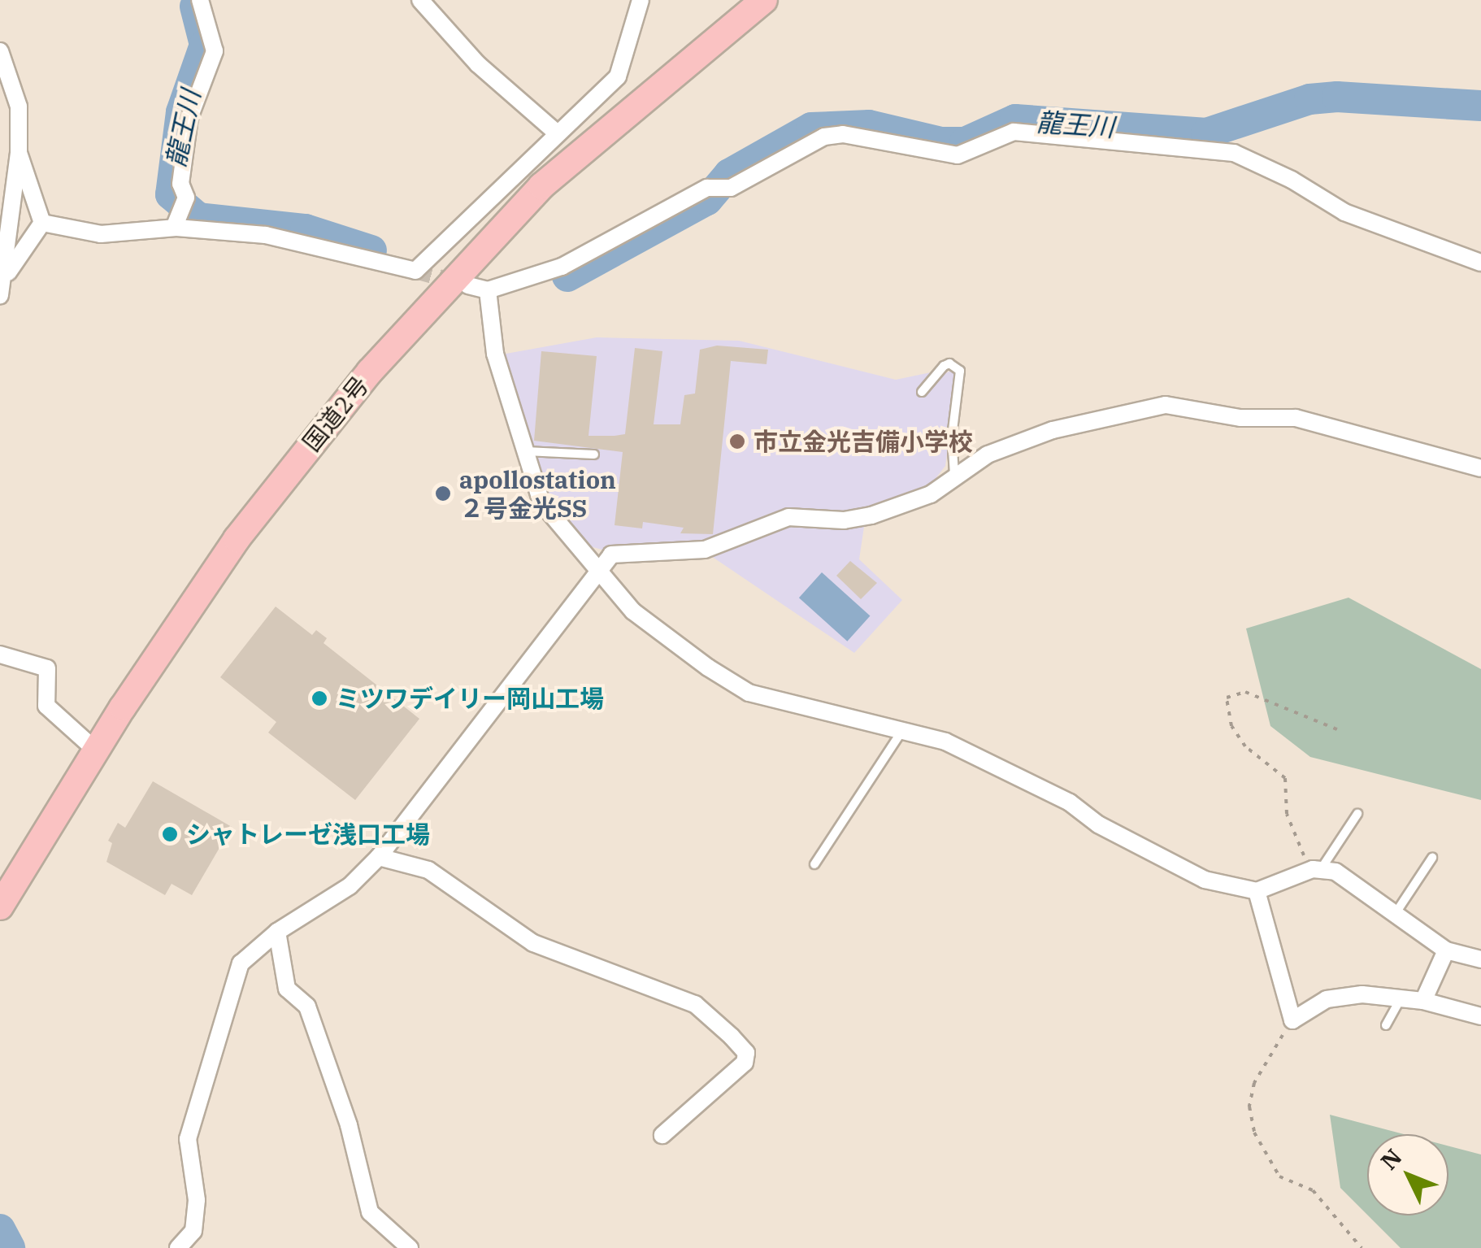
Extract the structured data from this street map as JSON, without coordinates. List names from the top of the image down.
{
  "streets": {
    "highway": ["国道2号"]
  },
  "water": ["龍王川"],
  "places": [
    "市立金光吉備小学校",
    "apollostation ２号金光SS",
    "ミツワデイリー岡山工場",
    "シャトレーゼ浅口工場"
  ],
  "north": "top left"
}
